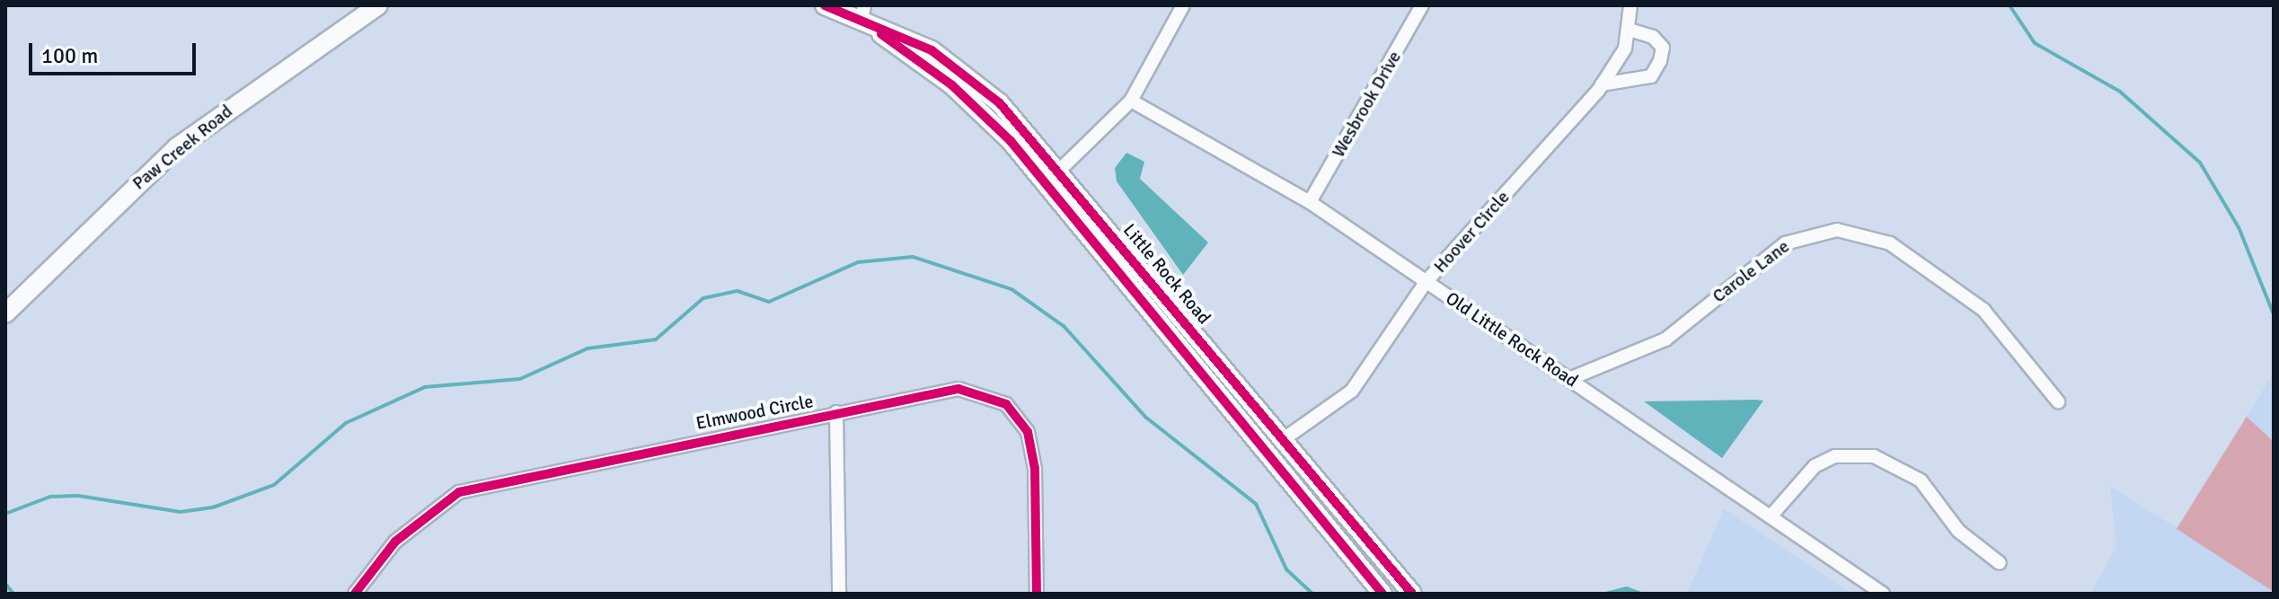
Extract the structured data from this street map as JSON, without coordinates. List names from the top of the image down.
{
  "streets": {
    "main road": ["Paw Creek Road", "Little Rock Road"],
    "street": [
      "Wesbrook Drive",
      "Hoover Circle",
      "Carole Lane",
      "Old Little Rock Road",
      "Elmwood Circle"
    ]
  },
  "crossings": [
    ["Wesbrook Drive", "Old Little Rock Road"],
    ["Hoover Circle", "Little Rock Road"],
    ["Hoover Circle", "Old Little Rock Road"],
    ["Carole Lane", "Old Little Rock Road"]
  ],
  "scale_bar": "100 m"
}
